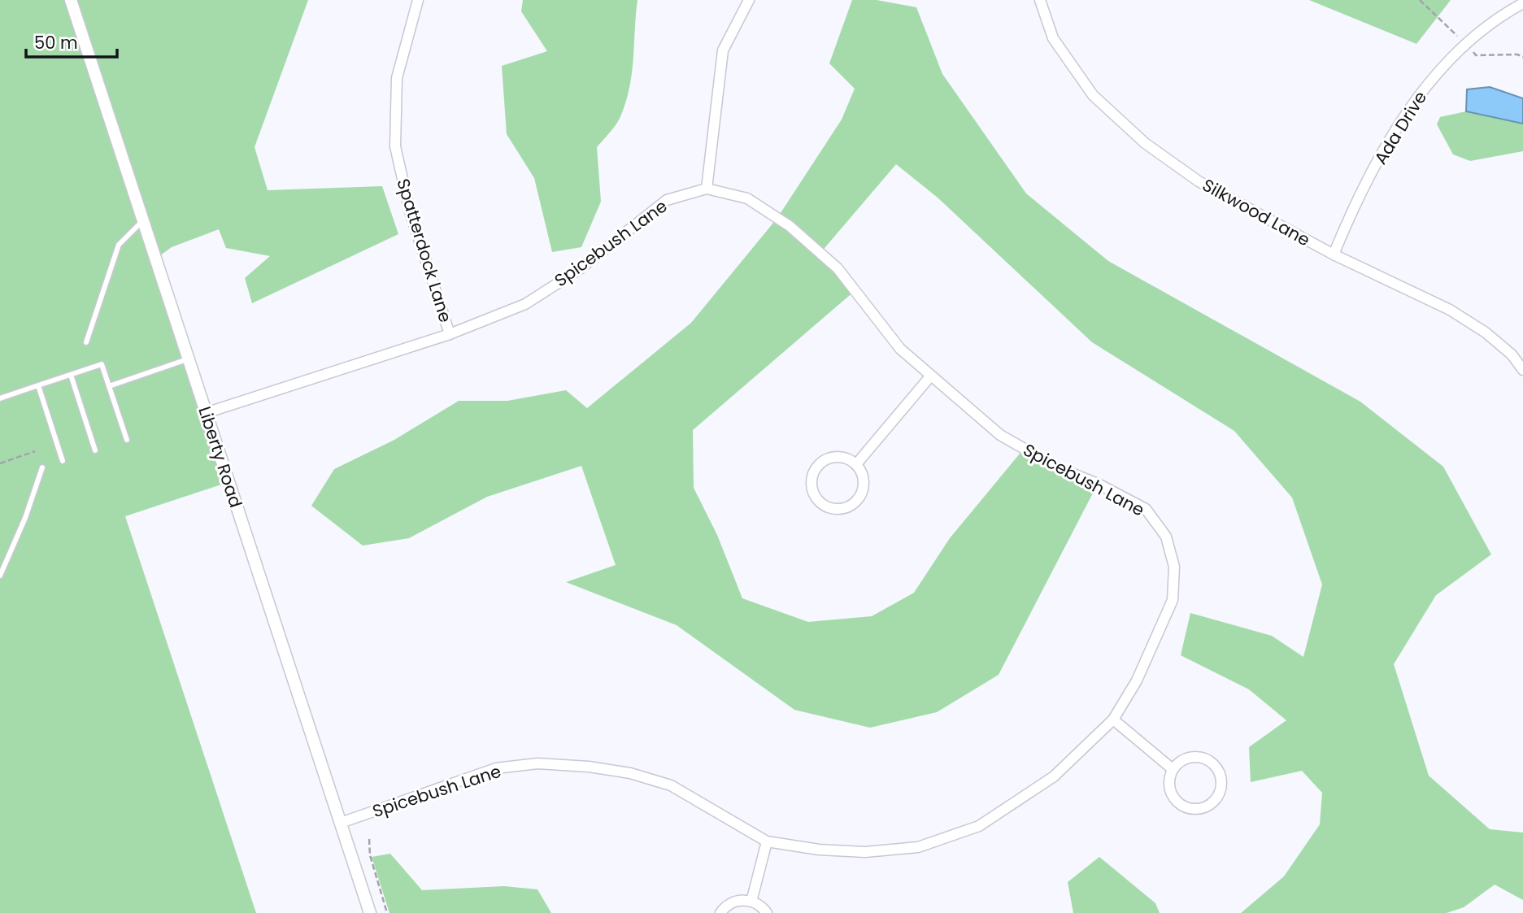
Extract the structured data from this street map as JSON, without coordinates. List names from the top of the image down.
{
  "streets": {
    "street": [
      "Ada Drive",
      "Silkwood Lane",
      "Spicebush Lane",
      "Spatterdock Lane",
      "Liberty Road"
    ]
  },
  "crossings": [
    ["Ada Drive", "Silkwood Lane"],
    ["Spicebush Lane", "Spatterdock Lane"],
    ["Spicebush Lane", "Liberty Road"]
  ],
  "scale_bar": "50 m"
}
